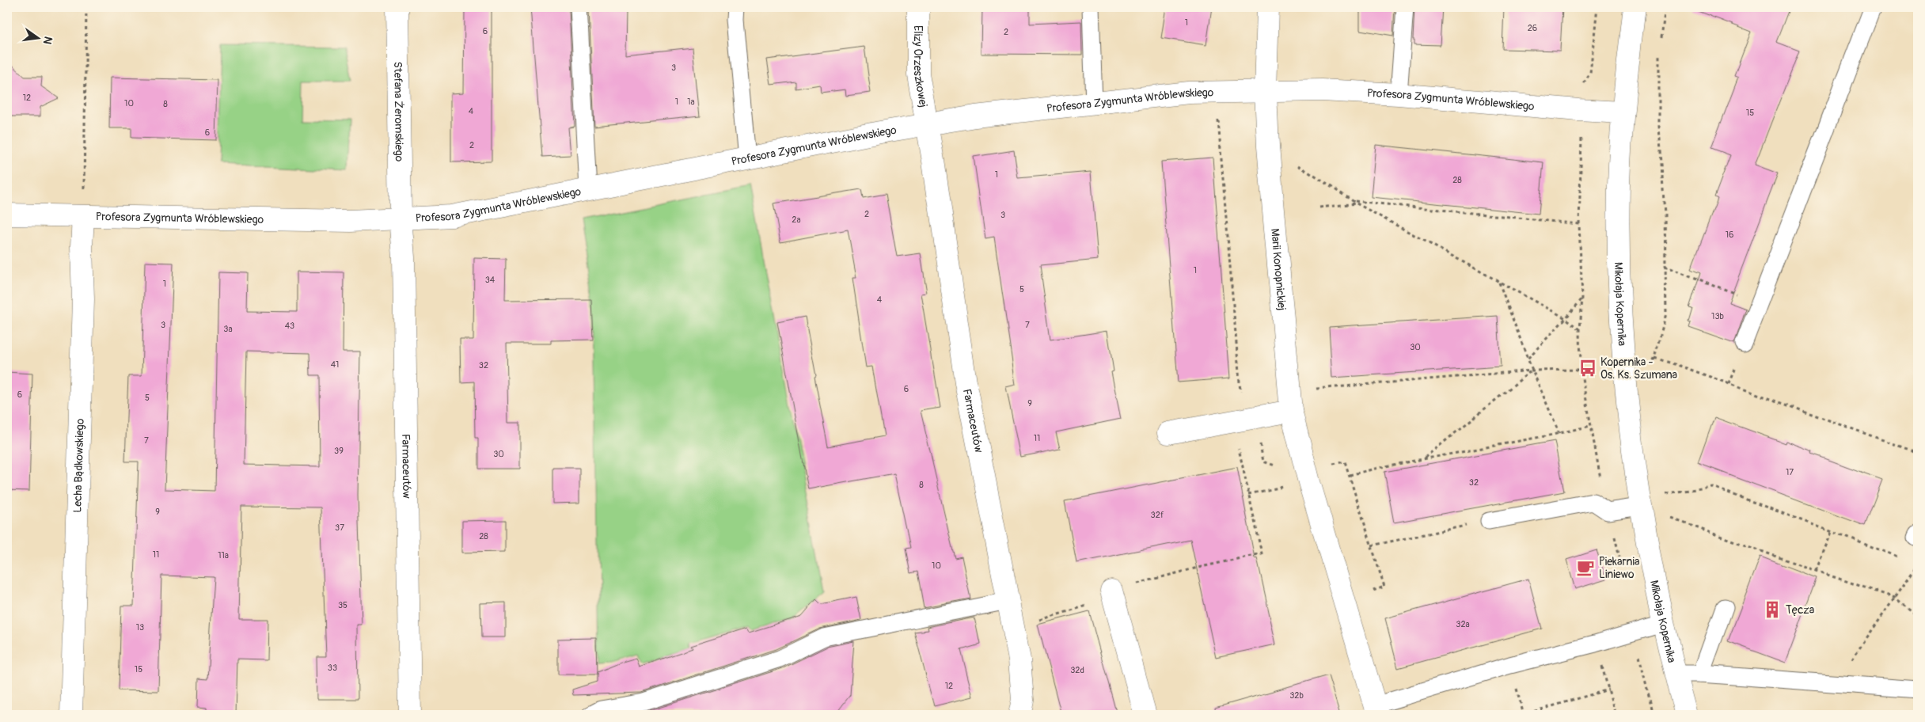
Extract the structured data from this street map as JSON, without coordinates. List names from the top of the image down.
{
  "streets": {
    "street": [
      "Elizy Orzeszkowej",
      "Profesora Zygmunta Wróblewskiego",
      "Stefana Żeromskiego",
      "Marii Konopnickiej",
      "Mikołaja Kopernika",
      "Farmaceutów",
      "Lecha Bądkowskiego"
    ]
  },
  "crossings": [
    ["Elizy Orzeszkowej", "Profesora Zygmunta Wróblewskiego"],
    ["Elizy Orzeszkowej", "Farmaceutów"],
    ["Profesora Zygmunta Wróblewskiego", "Stefana Żeromskiego"],
    ["Profesora Zygmunta Wróblewskiego", "Marii Konopnickiej"],
    ["Profesora Zygmunta Wróblewskiego", "Mikołaja Kopernika"],
    ["Profesora Zygmunta Wróblewskiego", "Farmaceutów"],
    ["Profesora Zygmunta Wróblewskiego", "Lecha Bądkowskiego"],
    ["Stefana Żeromskiego", "Farmaceutów"]
  ],
  "places": {
    "bus stop": ["Kopernika - Os. Ks. Szumana"],
    "cafe": ["Piekarnia Liniewo"],
    "building": ["Tęcza"]
  },
  "house_numbers": [
    "1",
    "26",
    "6",
    "2",
    "3",
    "12",
    "1",
    "1a",
    "10",
    "8",
    "4",
    "15",
    "6",
    "2",
    "1",
    "28",
    "2",
    "3",
    "2a",
    "16",
    "1",
    "34",
    "1",
    "5",
    "4",
    "13b",
    "3",
    "7",
    "43",
    "3a",
    "30",
    "41",
    "32",
    "6",
    "6",
    "5",
    "9",
    "11",
    "7",
    "39",
    "30",
    "17",
    "32",
    "8",
    "9",
    "32f",
    "37",
    "28",
    "11",
    "11a",
    "10",
    "35",
    "32a",
    "13",
    "33",
    "15",
    "32d",
    "12",
    "32b"
  ],
  "north": "right"
}
